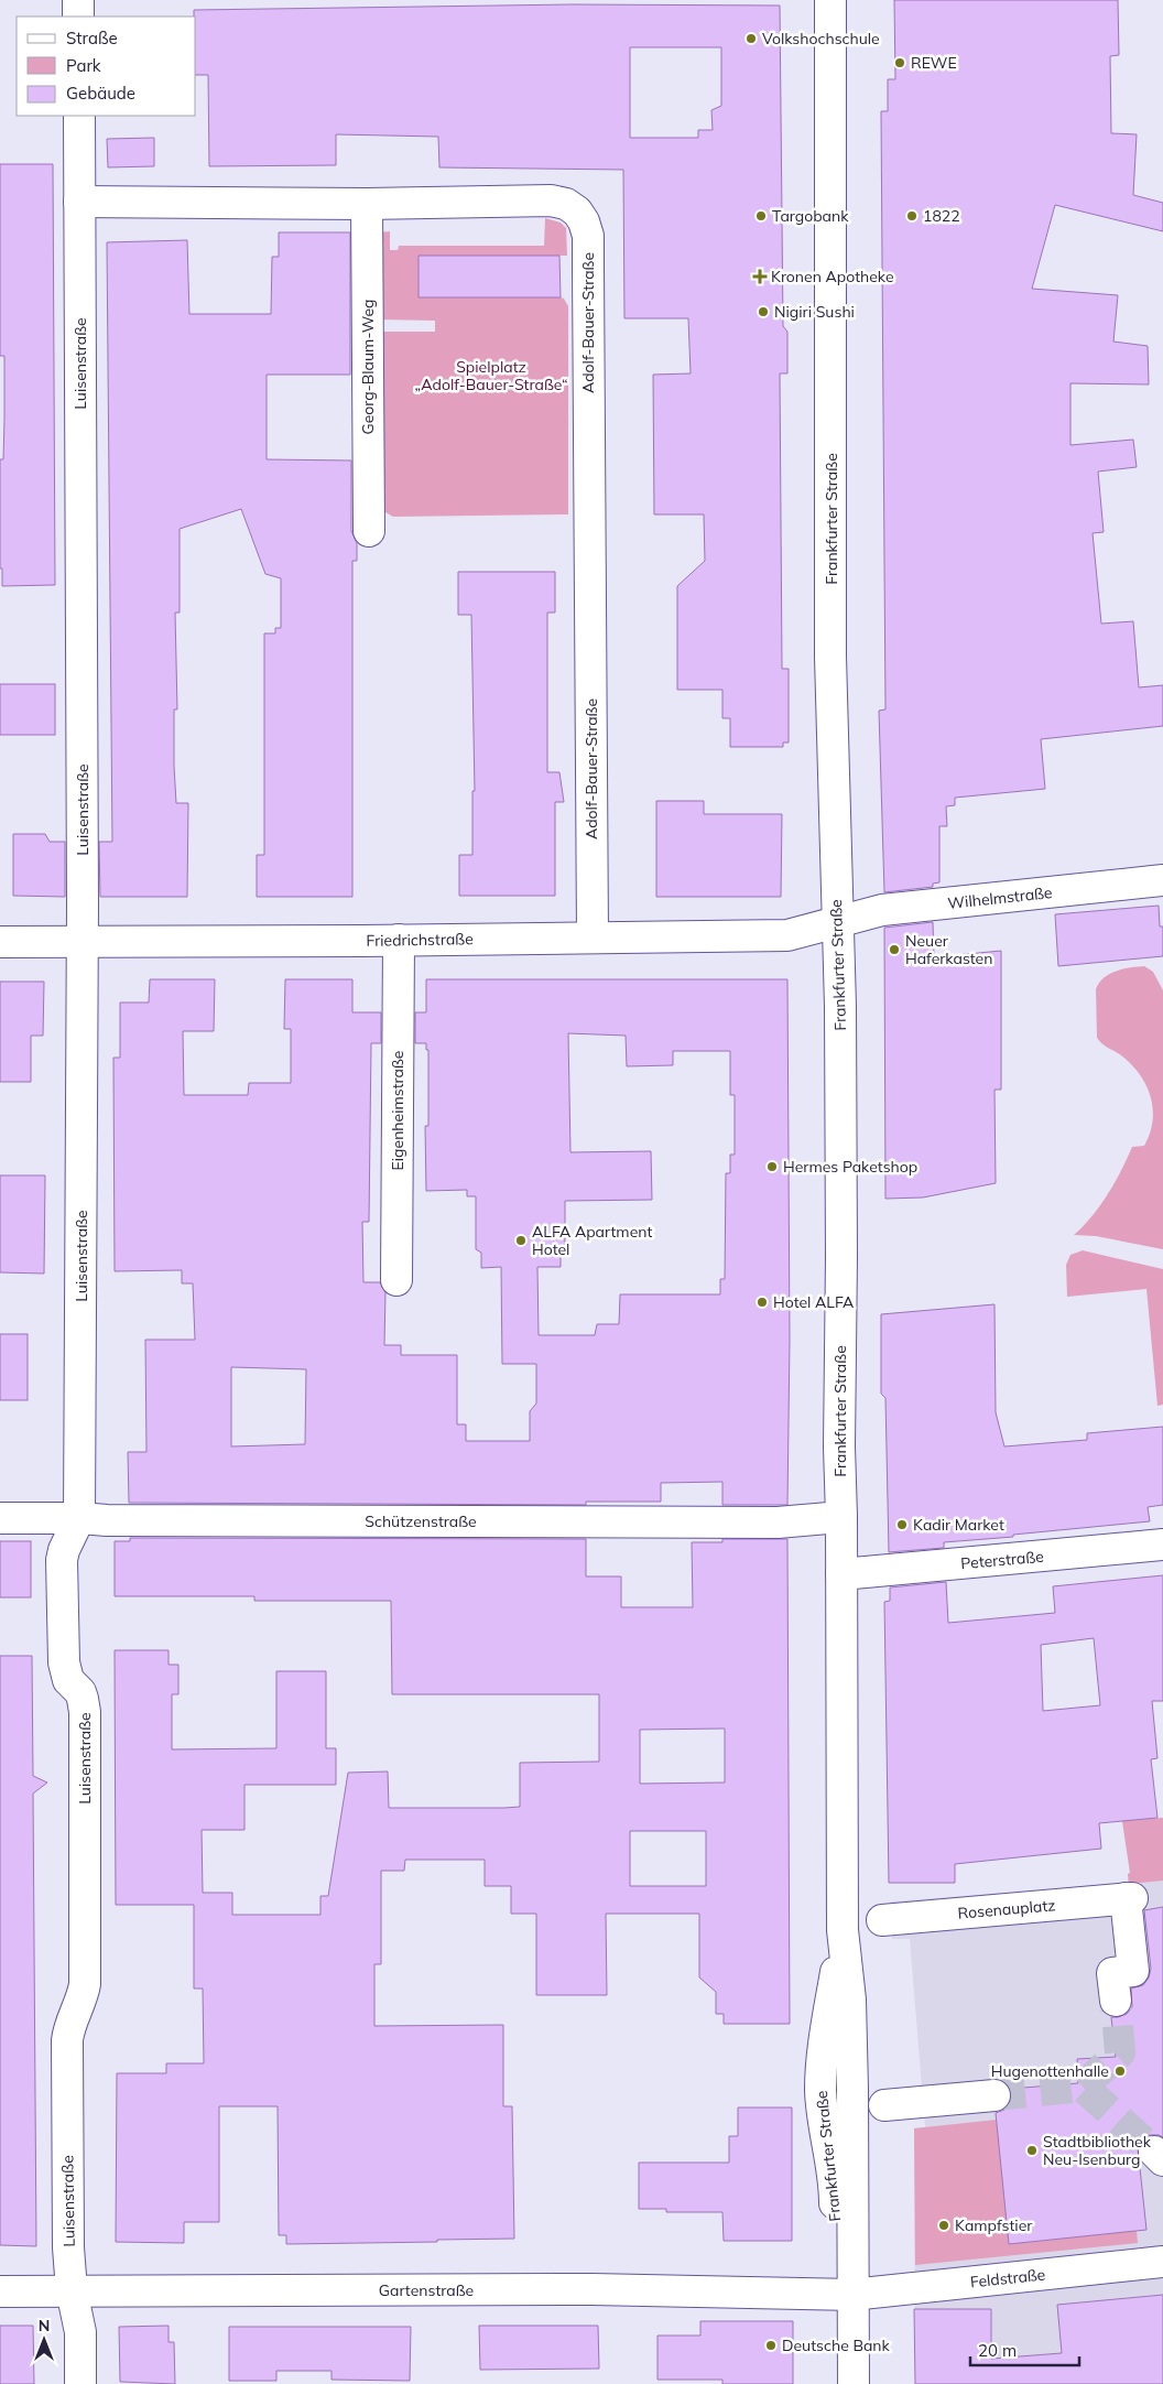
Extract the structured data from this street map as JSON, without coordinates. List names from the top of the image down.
{
  "streets": {
    "street": [
      "Adolf-Bauer-Straße",
      "Luisenstraße",
      "Georg-Blaum-Weg",
      "Frankfurter Straße",
      "Wilhelmstraße",
      "Friedrichstraße",
      "Eigenheimstraße",
      "Schützenstraße",
      "Peterstraße",
      "Rosenauplatz",
      "Feldstraße",
      "Gartenstraße"
    ]
  },
  "crossings": [
    ["Adolf-Bauer-Straße", "Luisenstraße"],
    ["Adolf-Bauer-Straße", "Georg-Blaum-Weg"],
    ["Adolf-Bauer-Straße", "Friedrichstraße"],
    ["Luisenstraße", "Friedrichstraße"],
    ["Luisenstraße", "Schützenstraße"],
    ["Luisenstraße", "Gartenstraße"],
    ["Frankfurter Straße", "Wilhelmstraße"],
    ["Frankfurter Straße", "Friedrichstraße"],
    ["Frankfurter Straße", "Schützenstraße"],
    ["Frankfurter Straße", "Peterstraße"],
    ["Frankfurter Straße", "Feldstraße"],
    ["Frankfurter Straße", "Gartenstraße"],
    ["Wilhelmstraße", "Friedrichstraße"],
    ["Friedrichstraße", "Eigenheimstraße"],
    ["Feldstraße", "Gartenstraße"]
  ],
  "parks": ["Spielplatz „Adolf-Bauer-Straße“"],
  "places": {
    "other": [
      "Volkshochschule",
      "REWE",
      "Targobank",
      "1822",
      "Nigiri Sushi",
      "Neuer Haferkasten",
      "Hermes Paketshop",
      "ALFA Apartment Hotel",
      "Hotel ALFA",
      "Kadir Market",
      "Hugenottenhalle",
      "Stadtbibliothek Neu-Isenburg",
      "Kampfstier",
      "Deutsche Bank"
    ],
    "health": ["Kronen Apotheke"]
  },
  "legend": ["Straße", "Park", "Gebäude"],
  "scale_bar": "20 m",
  "north": "top"
}
